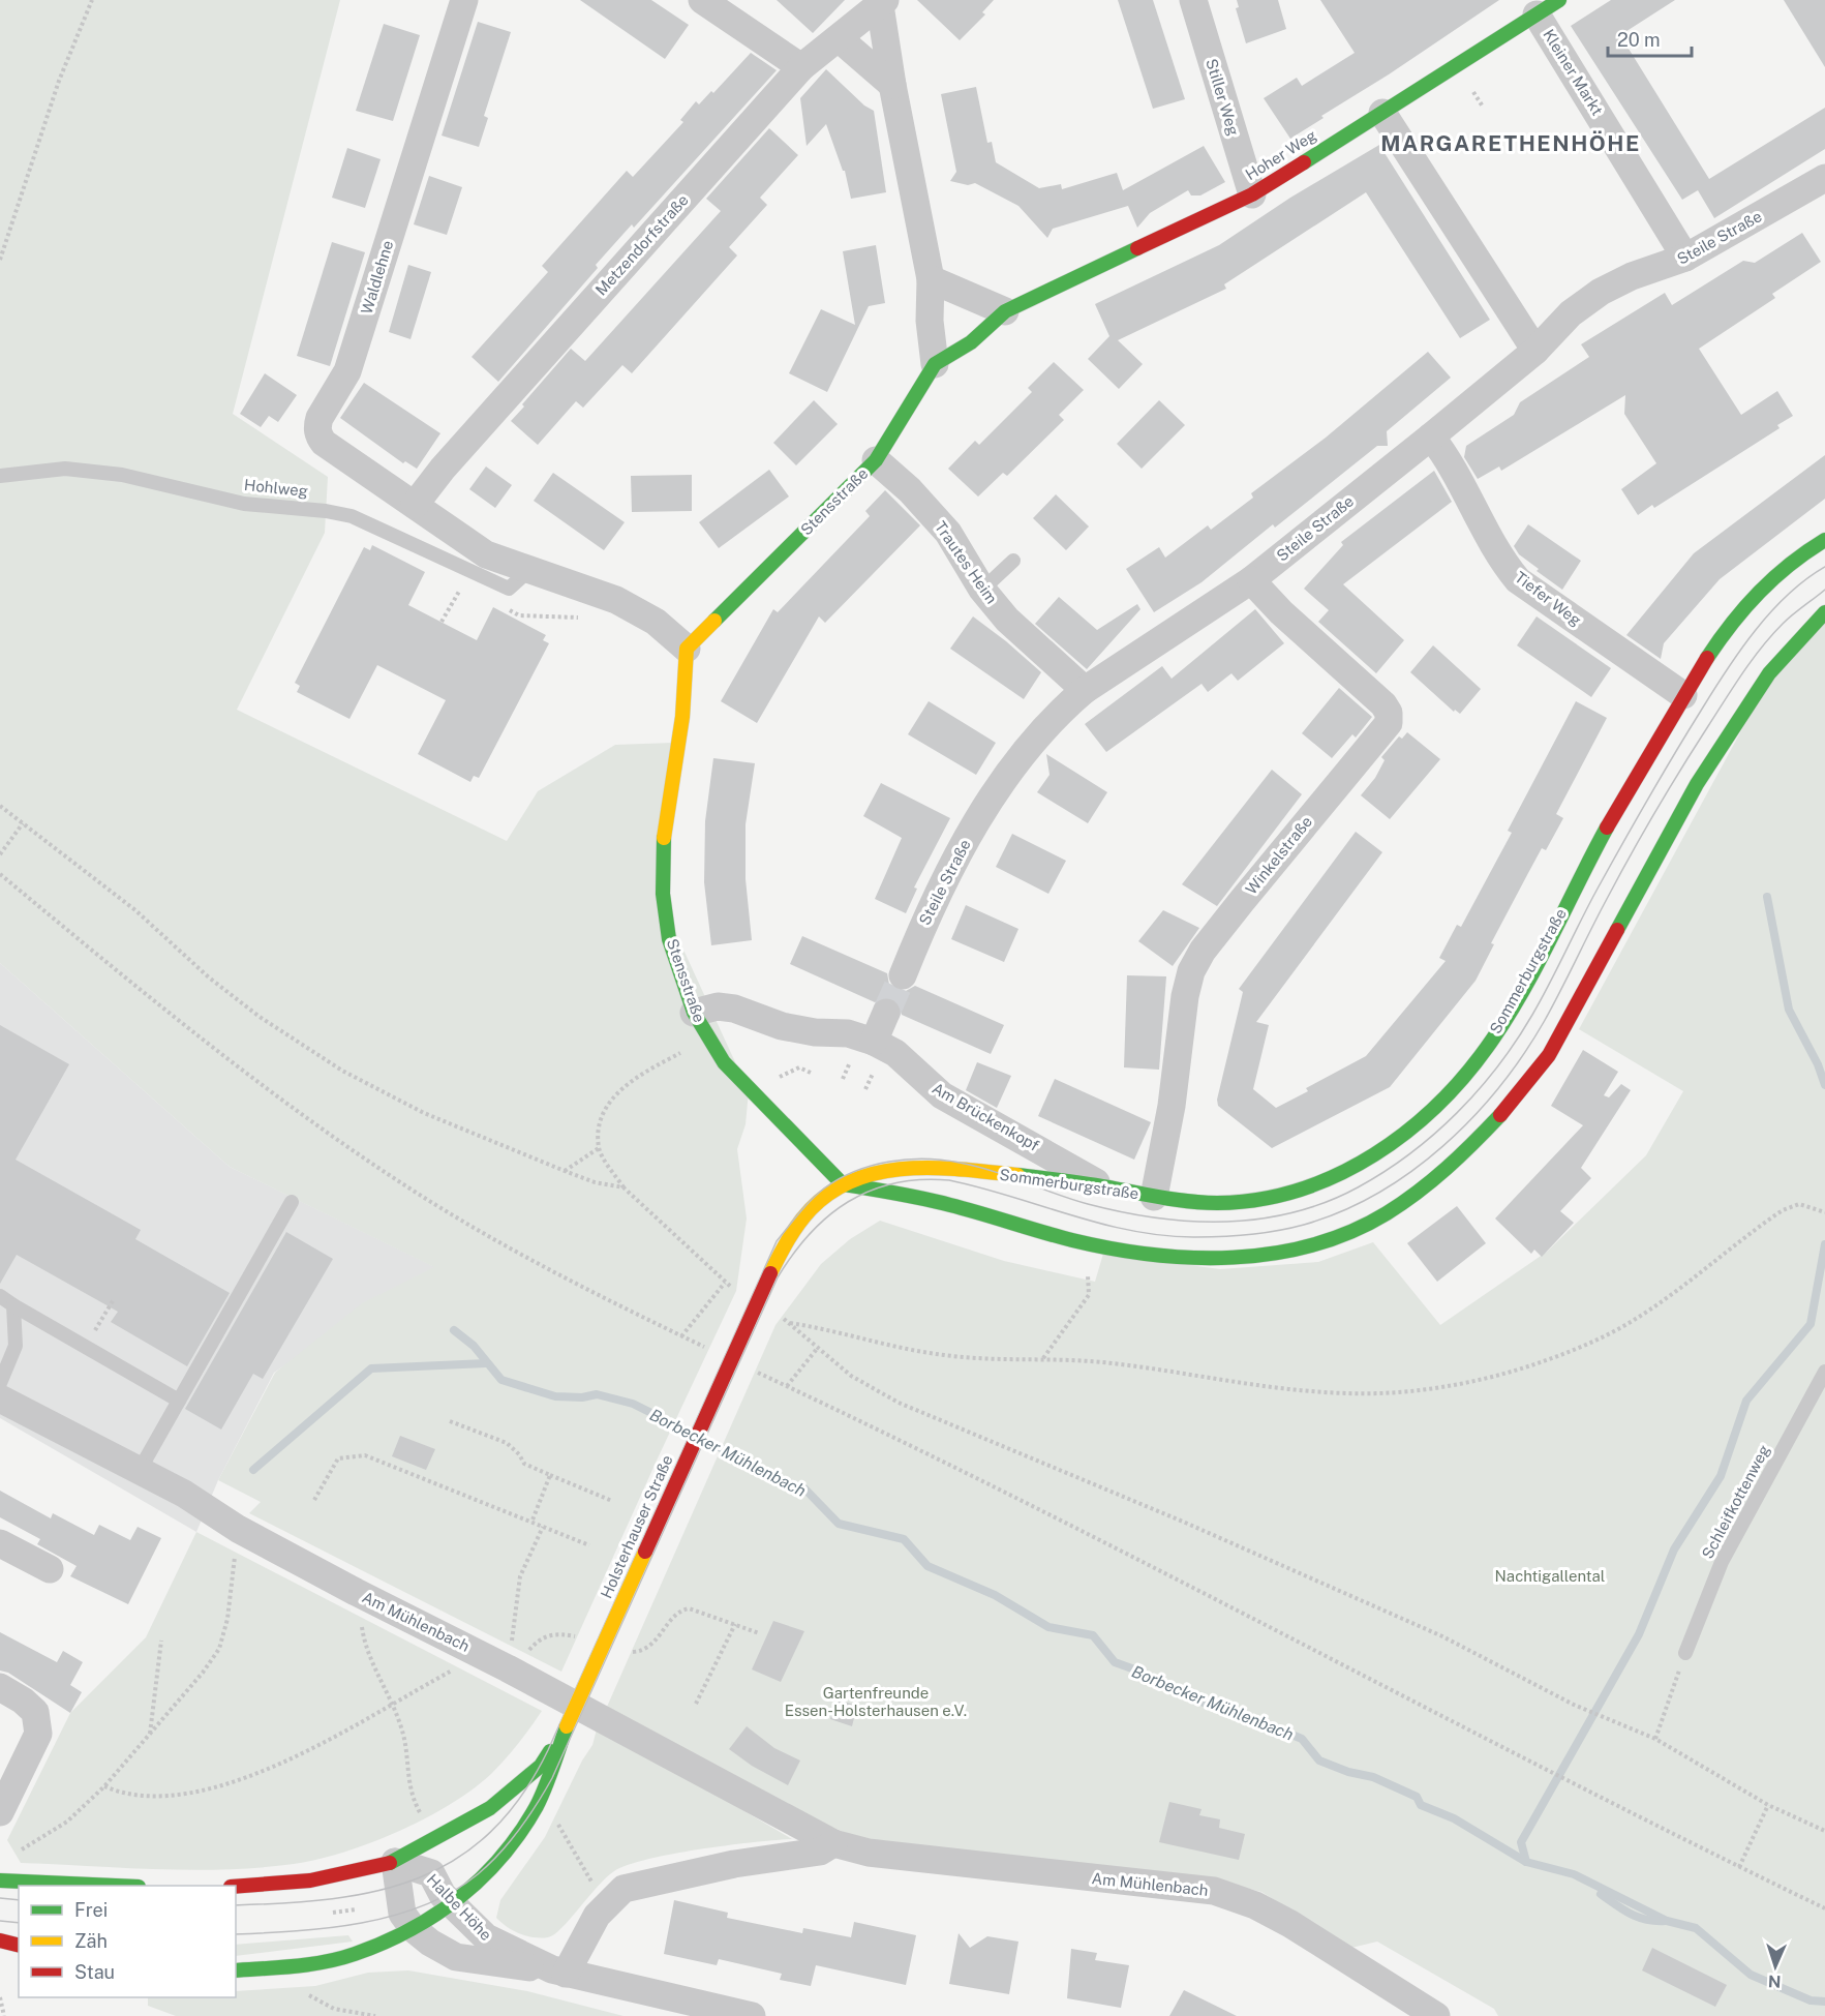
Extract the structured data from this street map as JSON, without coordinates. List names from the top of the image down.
{
  "streets": {
    "street": [
      "Kleiner Markt",
      "Stiller Weg",
      "Hoher Weg",
      "Steile Straße",
      "Metzendorfstraße",
      "Waldlehne",
      "Stensstraße",
      "Trautes Heim",
      "Tiefer Weg",
      "Winkelstraße",
      "Sommerburgstraße",
      "Am Brückenkopf",
      "Holsterhauser Straße",
      "Am Mühlenbach",
      "Halbe Höhe"
    ],
    "lane": ["Hohlweg", "Schleifkottenweg"]
  },
  "crossings": [
    ["Kleiner Markt", "Hoher Weg"],
    ["Kleiner Markt", "Steile Straße"],
    ["Stiller Weg", "Hoher Weg"],
    ["Hoher Weg", "Stensstraße"],
    ["Steile Straße", "Trautes Heim"],
    ["Steile Straße", "Tiefer Weg"],
    ["Steile Straße", "Winkelstraße"],
    ["Metzendorfstraße", "Waldlehne"],
    ["Stensstraße", "Trautes Heim"],
    ["Stensstraße", "Sommerburgstraße"],
    ["Stensstraße", "Am Brückenkopf"],
    ["Tiefer Weg", "Sommerburgstraße"],
    ["Winkelstraße", "Sommerburgstraße"],
    ["Sommerburgstraße", "Am Brückenkopf"],
    ["Sommerburgstraße", "Holsterhauser Straße"],
    ["Holsterhauser Straße", "Halbe Höhe"]
  ],
  "districts": ["MARGARETHENHÖHE"],
  "water": ["Borbecker Mühlenbach"],
  "parks": ["Nachtigallental", "Gartenfreunde Essen-Holsterhausen e.V."],
  "legend": ["Frei", "Zäh", "Stau"],
  "scale_bar": "20 m",
  "north": "bottom"
}
